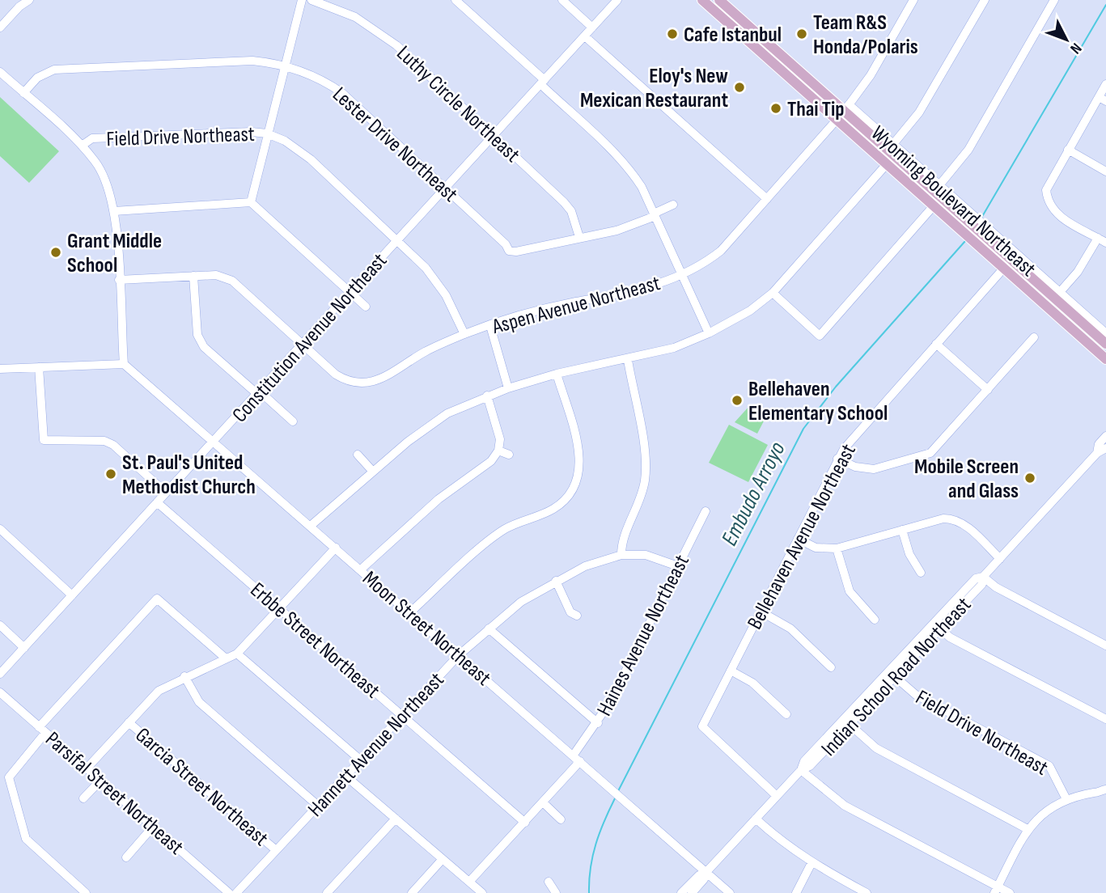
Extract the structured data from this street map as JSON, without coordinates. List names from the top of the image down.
{
  "streets": {
    "main road": ["Wyoming Boulevard Northeast"],
    "street": [
      "Luthy Circle Northeast",
      "Field Drive Northeast",
      "Lester Drive Northeast",
      "Aspen Avenue Northeast",
      "Constitution Avenue Northeast",
      "Bellehaven Avenue Northeast",
      "Moon Street Northeast",
      "Haines Avenue Northeast",
      "Erbbe Street Northeast",
      "Indian School Road Northeast",
      "Hannett Avenue Northeast",
      "Garcia Street Northeast",
      "Parsifal Street Northeast"
    ]
  },
  "crossings": [
    ["Luthy Circle Northeast", "Lester Drive Northeast"],
    ["Luthy Circle Northeast", "Constitution Avenue Northeast"],
    ["Field Drive Northeast", "Aspen Avenue Northeast"],
    ["Field Drive Northeast", "Constitution Avenue Northeast"],
    ["Field Drive Northeast", "Indian School Road Northeast"],
    ["Lester Drive Northeast", "Constitution Avenue Northeast"],
    ["Wyoming Boulevard Northeast", "Aspen Avenue Northeast"],
    ["Wyoming Boulevard Northeast", "Bellehaven Avenue Northeast"],
    ["Aspen Avenue Northeast", "Constitution Avenue Northeast"],
    ["Constitution Avenue Northeast", "Moon Street Northeast"],
    ["Constitution Avenue Northeast", "Erbbe Street Northeast"],
    ["Bellehaven Avenue Northeast", "Indian School Road Northeast"],
    ["Moon Street Northeast", "Haines Avenue Northeast"],
    ["Moon Street Northeast", "Indian School Road Northeast"],
    ["Moon Street Northeast", "Hannett Avenue Northeast"],
    ["Haines Avenue Northeast", "Hannett Avenue Northeast"],
    ["Erbbe Street Northeast", "Hannett Avenue Northeast"],
    ["Hannett Avenue Northeast", "Garcia Street Northeast"]
  ],
  "water": ["Embudo Arroyo"],
  "places": [
    "Cafe Istanbul",
    "Team R&S Honda/Polaris",
    "Eloy's New Mexican Restaurant",
    "Thai Tip",
    "Grant Middle School",
    "Bellehaven Elementary School",
    "St. Paul's United Methodist Church",
    "Mobile Screen and Glass"
  ],
  "north": "bottom right"
}
